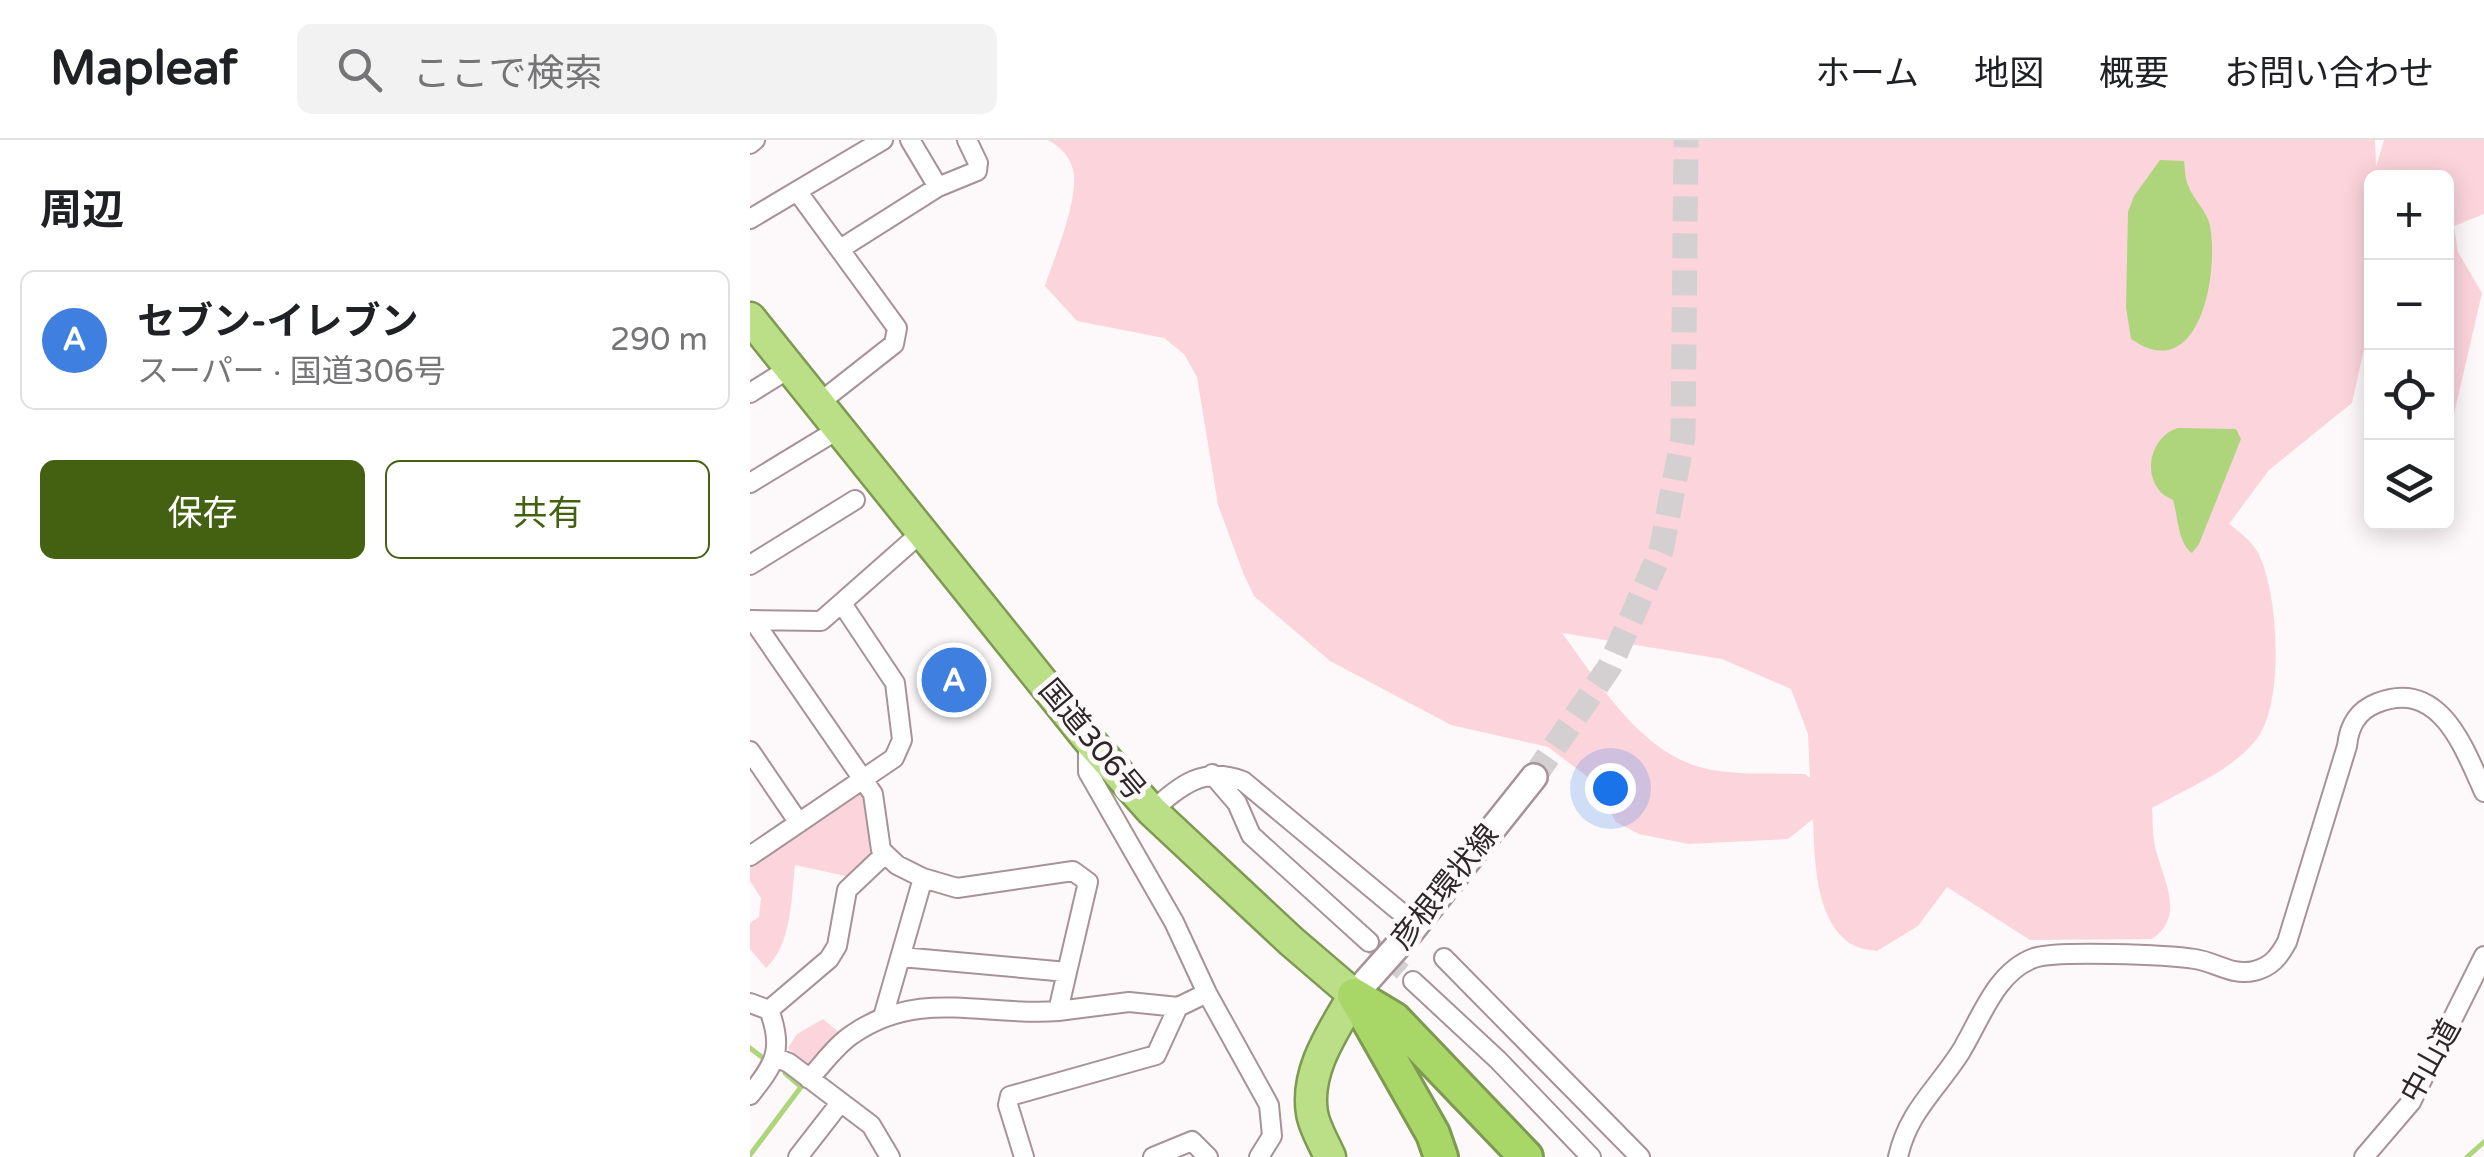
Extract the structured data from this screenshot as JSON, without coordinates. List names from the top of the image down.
{
  "streets": {
    "highway": ["国道306号"],
    "main road": ["彦根環状線"],
    "street": ["中山道"]
  },
  "crossings": [
    ["国道306号", "彦根環状線"]
  ],
  "page": {
    "header": "Mapleaf",
    "search": "ここで検索",
    "nav": [
      "ホーム",
      "地図",
      "概要",
      "お問い合わせ"
    ],
    "heading": "周辺",
    "map_buttons": ["+", "−"],
    "list": [
      {
        "mark": "A",
        "name": "セブン-イレブン",
        "note": "スーパー · 国道306号",
        "value": "290 m"
      }
    ],
    "buttons": ["保存", "共有"],
    "pins": "A"
  }
}
